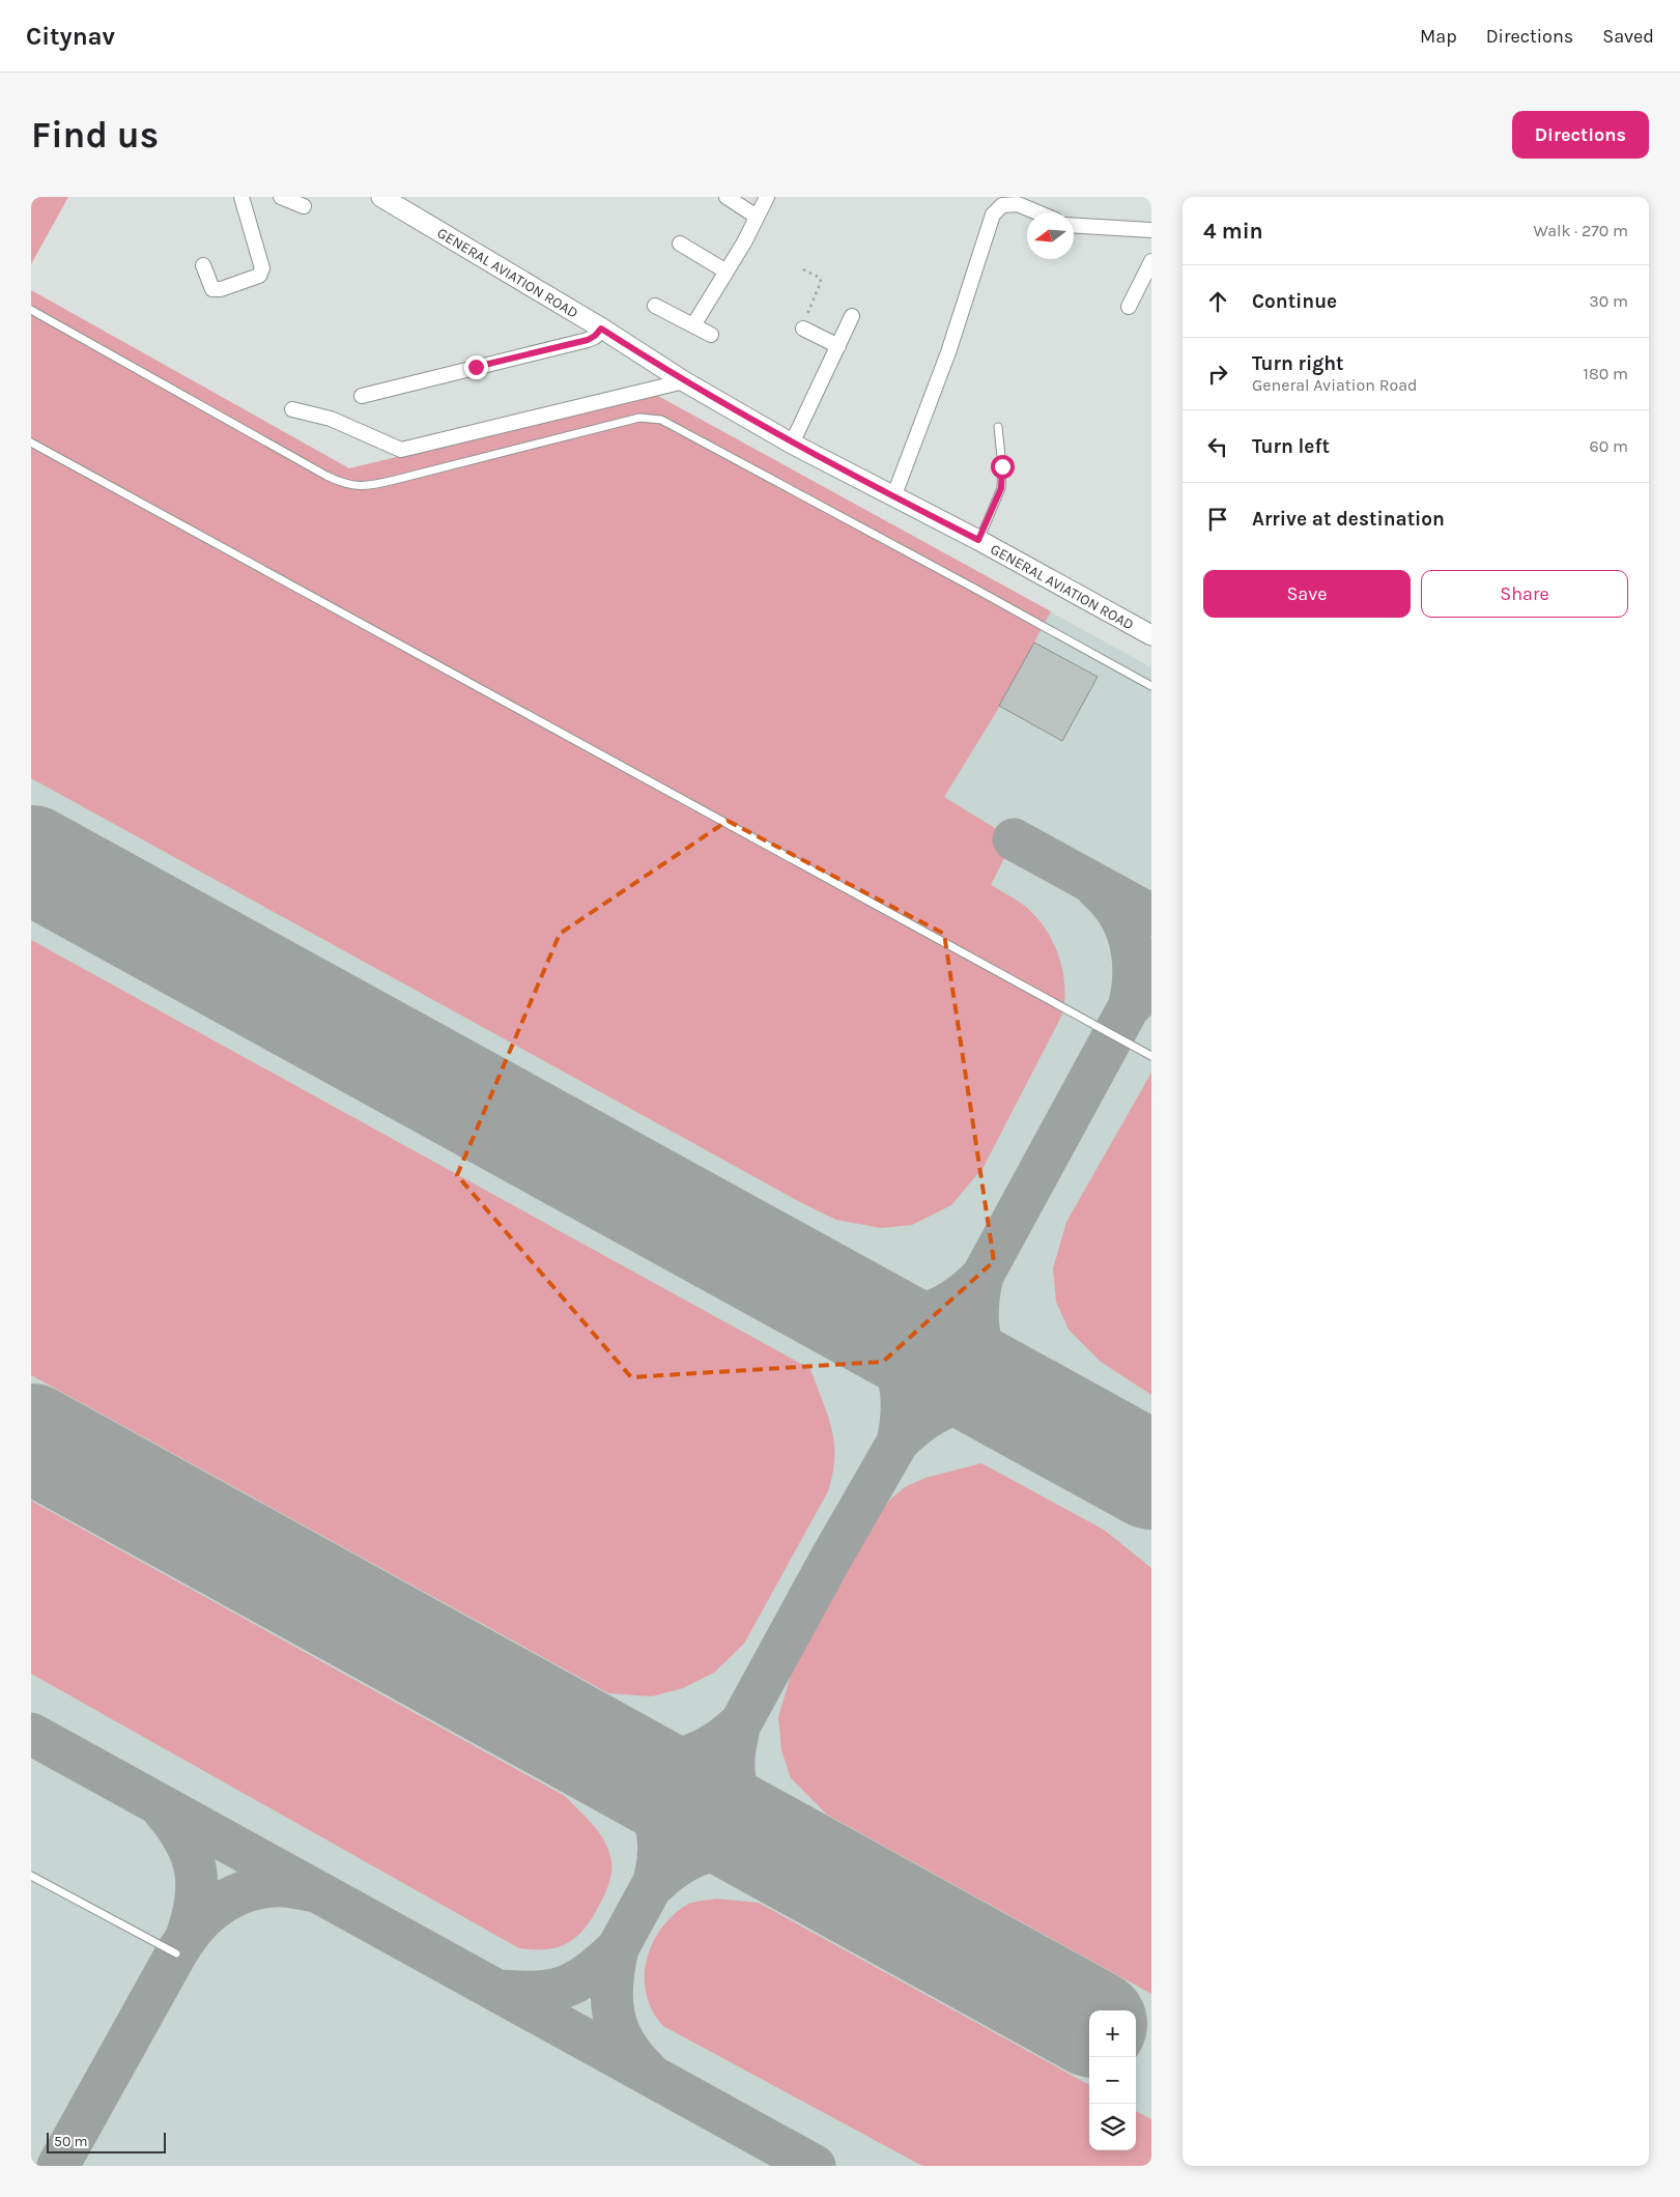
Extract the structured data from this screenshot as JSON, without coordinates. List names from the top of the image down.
{
  "streets": {
    "main road": ["GENERAL AVIATION ROAD"]
  },
  "scale_bar": "50 m",
  "north": "left",
  "page": {
    "header": "Citynav",
    "nav": ["Map", "Directions", "Saved"],
    "buttons": [
      "Directions",
      ["Save", "Share"]
    ],
    "title": "Find us",
    "heading": ["4 min", "Walk · 270 m"],
    "list": [
      ["Continue", "30 m"],
      ["Turn right", "General Aviation Road", "180 m"],
      ["Turn left", "60 m"],
      "Arrive at destination"
    ],
    "map_buttons": ["+", "−"],
    "scale": "50 m"
  }
}
